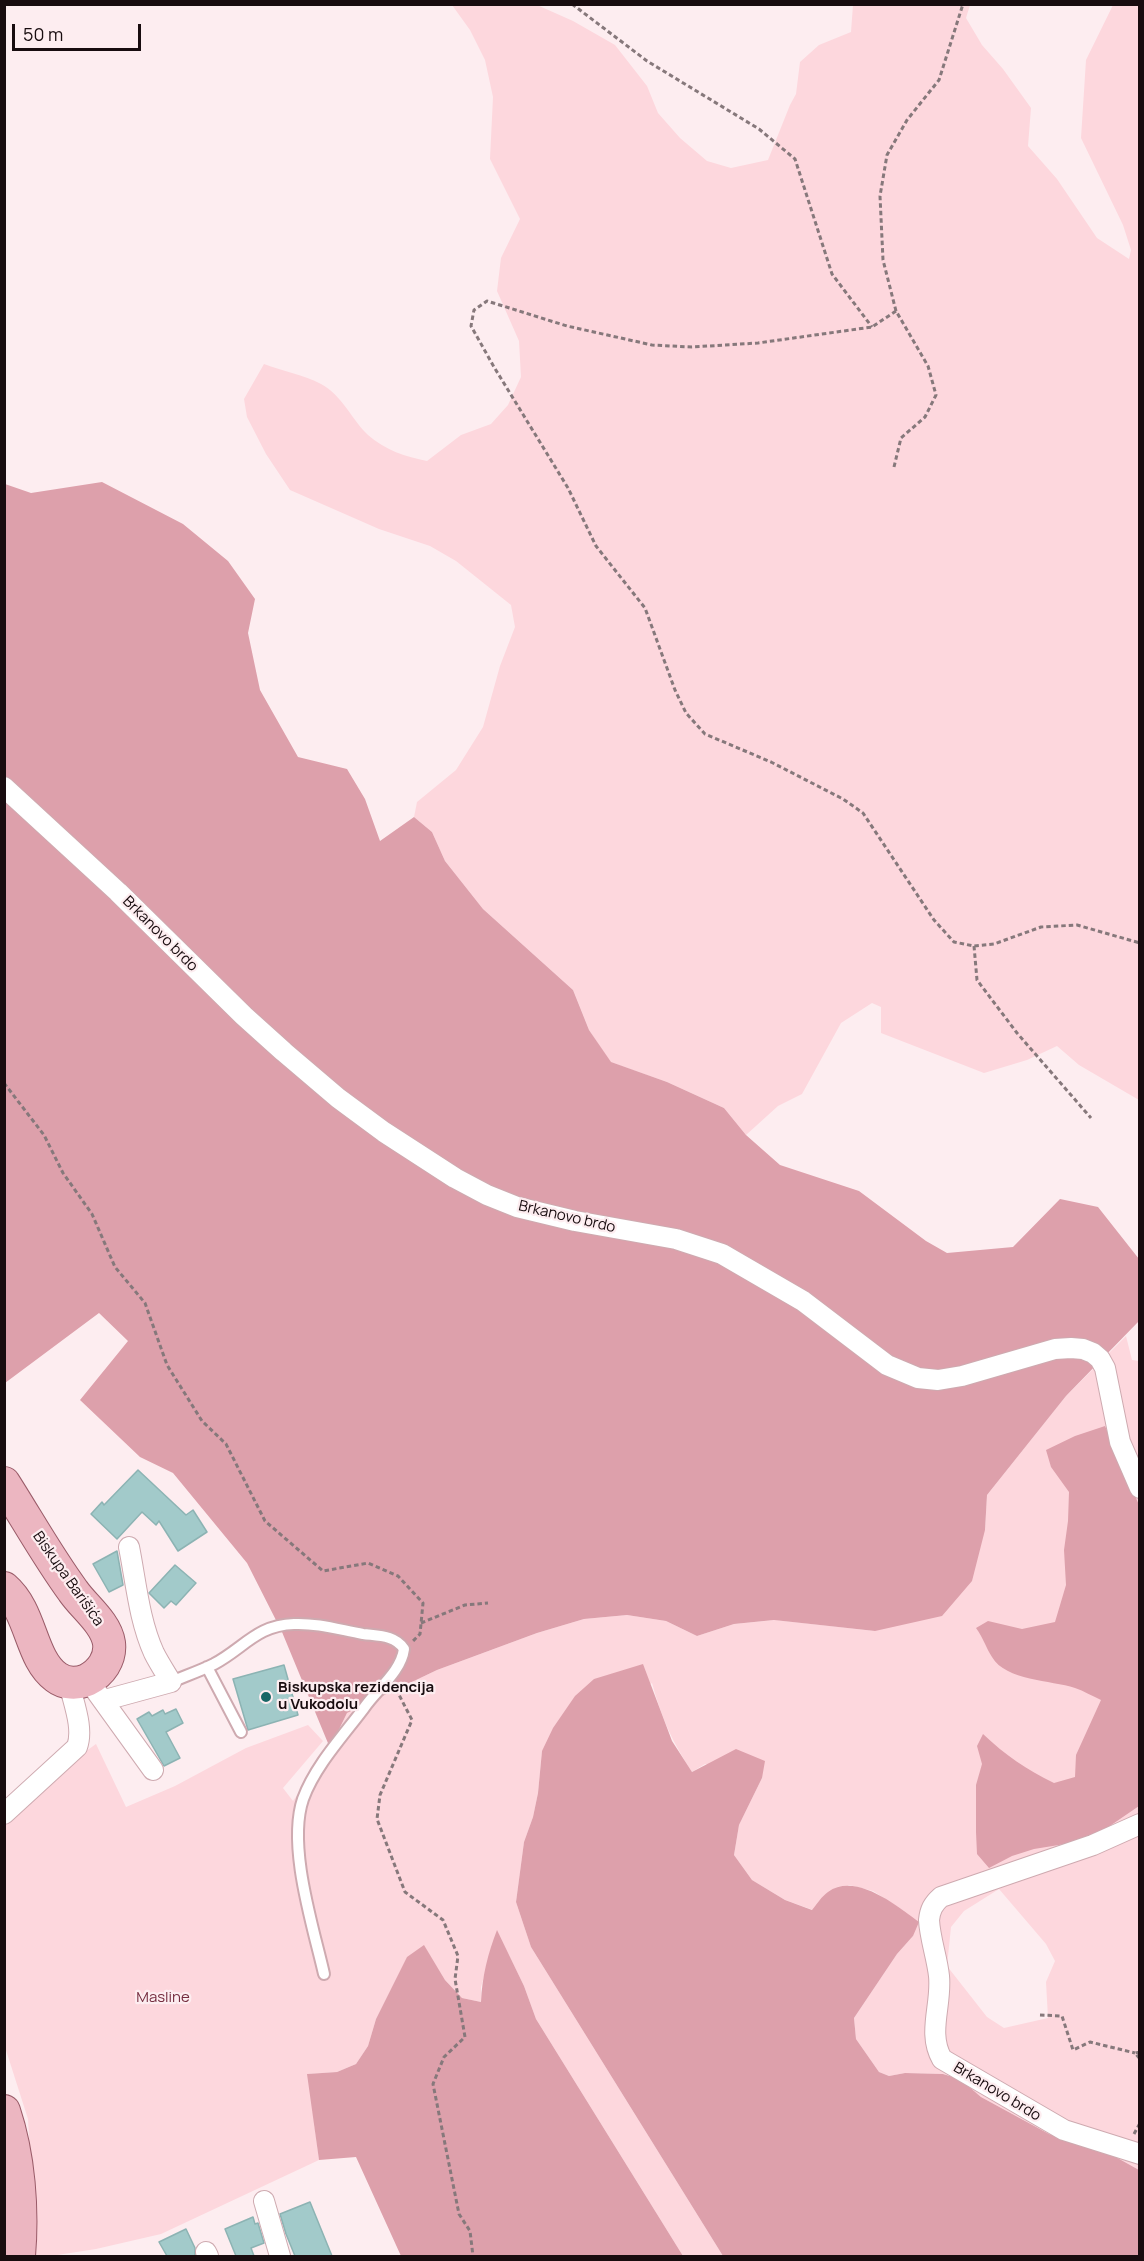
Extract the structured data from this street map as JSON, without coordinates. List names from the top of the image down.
{
  "streets": {
    "main road": ["Biskupa Barišića"],
    "street": ["Brkanovo brdo"]
  },
  "parks": ["Masline"],
  "places": ["Biskupska rezidencija u Vukodolu"],
  "scale_bar": "50 m"
}
